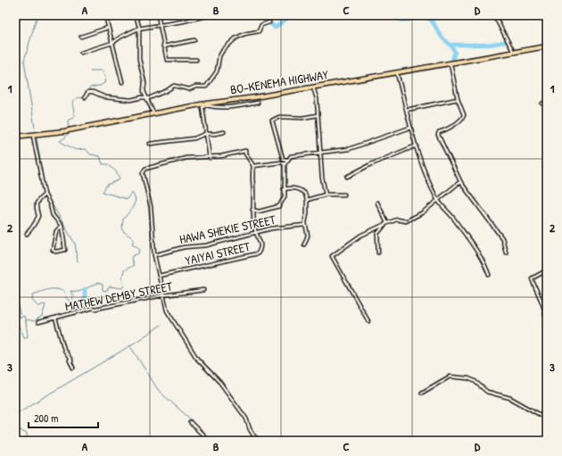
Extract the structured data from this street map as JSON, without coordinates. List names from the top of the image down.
{
  "streets": {
    "highway": ["BO-KENEMA HIGHWAY"],
    "street": ["HAWA SHEKIE STREET", "YAIYAI STREET", "MATHEW DEMBY STREET"]
  },
  "crossings": [
    ["HAWA SHEKIE STREET", "YAIYAI STREET"]
  ],
  "scale_bar": "200 m",
  "grid": {
    "columns": [
      "A",
      "B",
      "C",
      "D"
    ],
    "rows": ["1", "2", "3"]
  }
}
